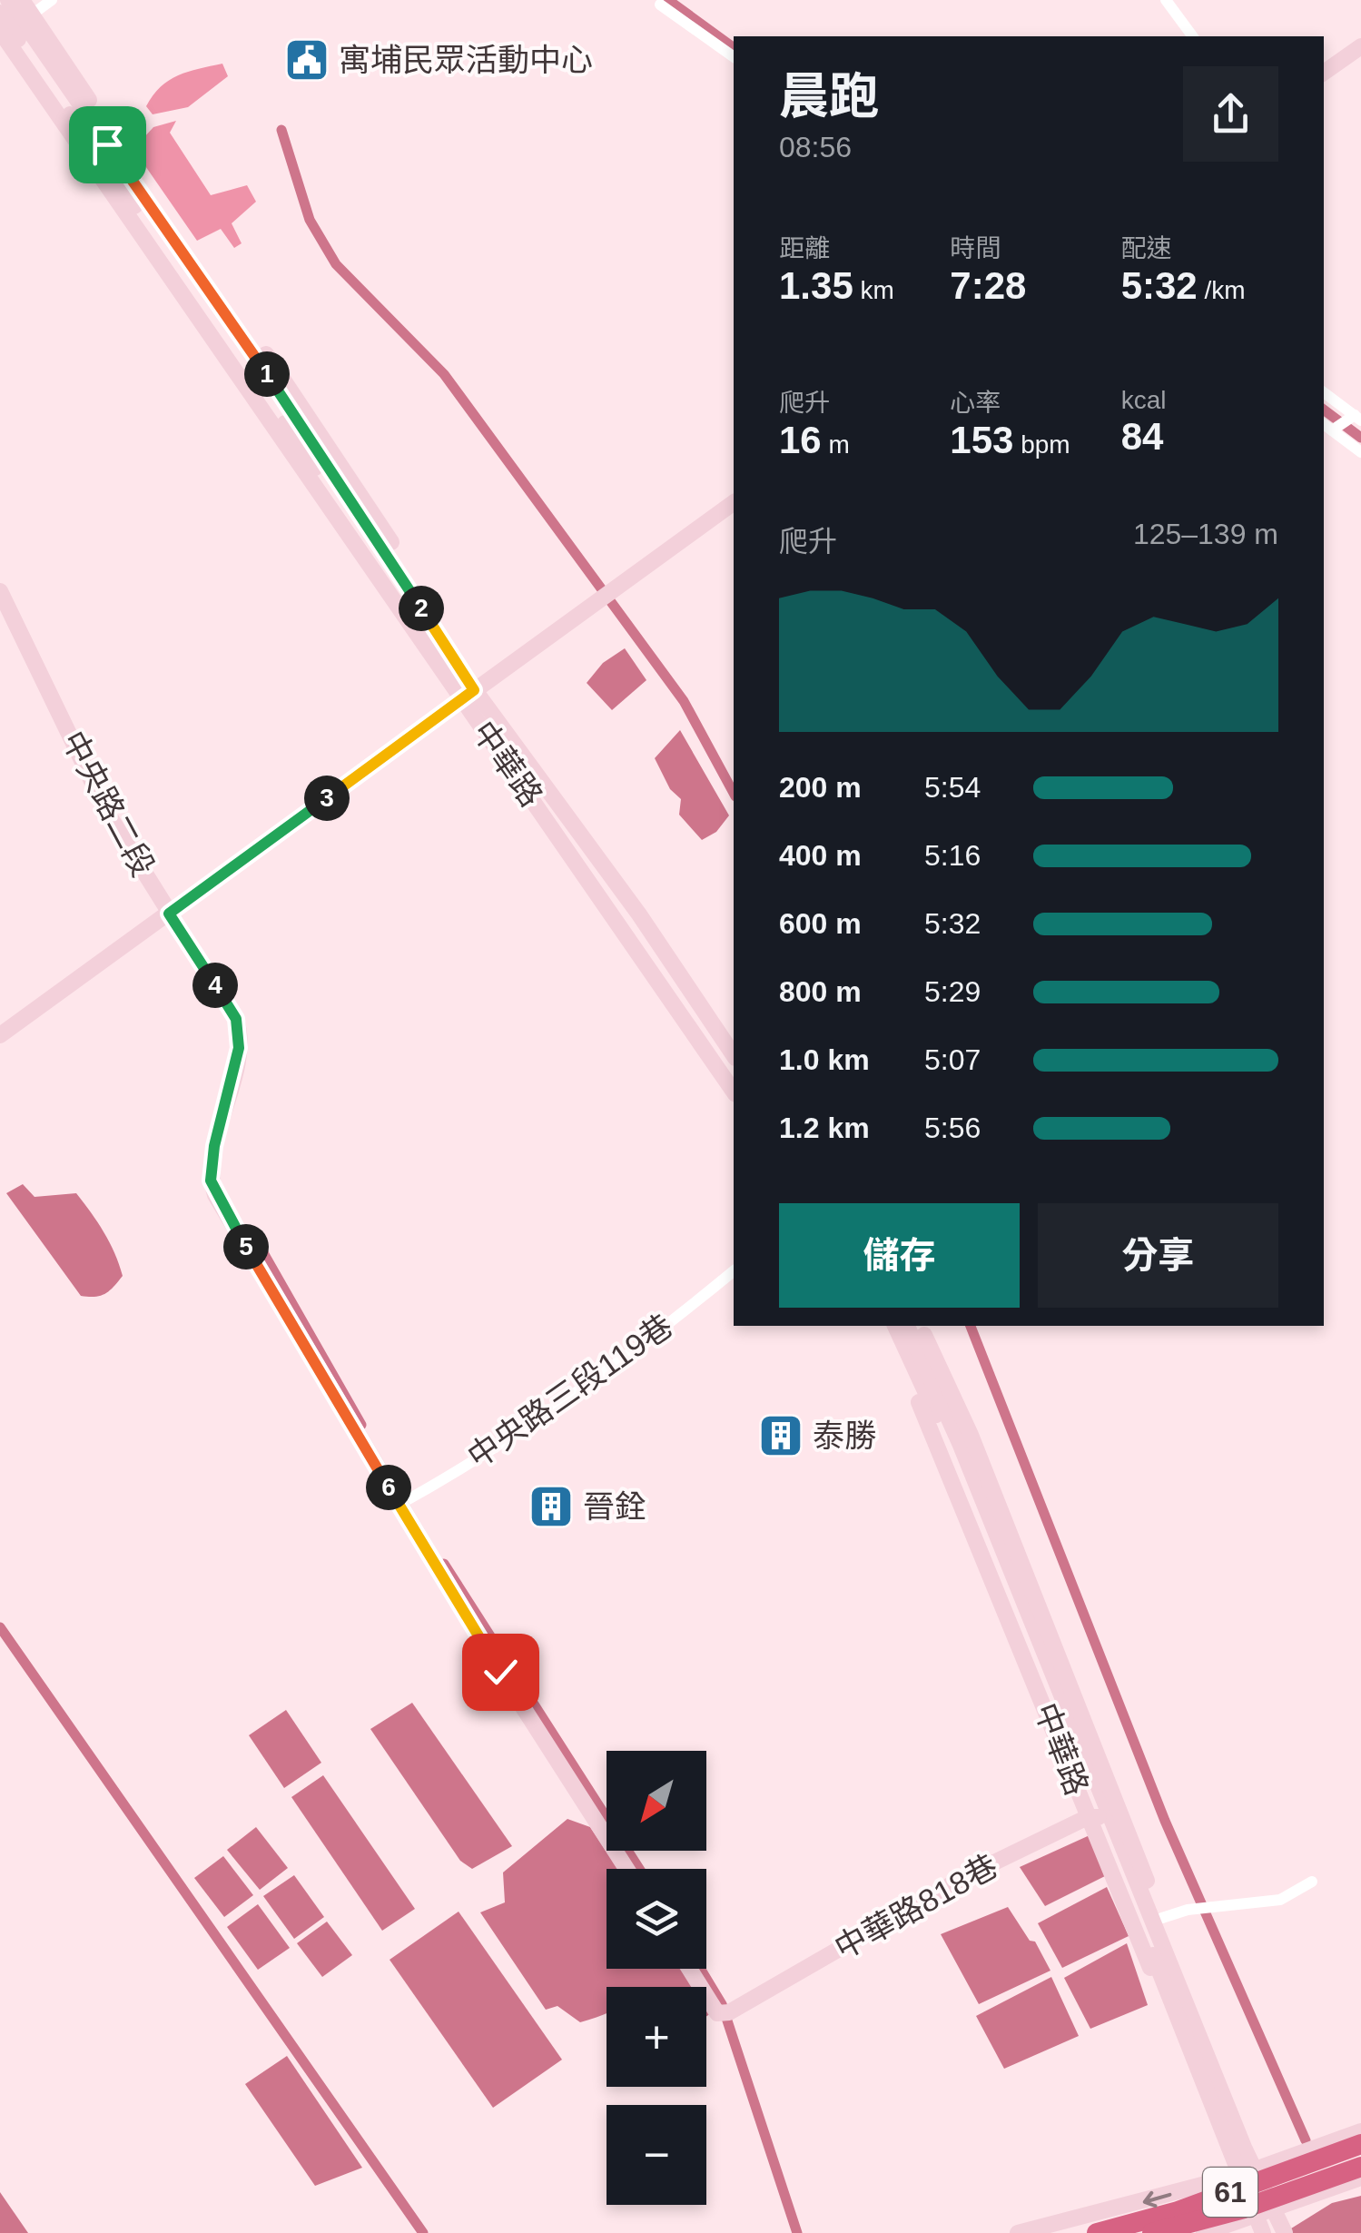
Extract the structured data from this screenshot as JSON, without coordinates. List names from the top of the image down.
{
  "streets": {
    "highway": ["61"],
    "main road": ["中華路", "中央路二段", "中華路818巷"],
    "street": ["中央路三段119巷"]
  },
  "crossings": [
    ["中華路", "中華路818巷"],
    ["中央路二段", "中央路三段119巷"]
  ],
  "places": {
    "public building": ["寓埔民眾活動中心"],
    "building": ["泰勝", "晉銓"]
  },
  "north": "bottom left",
  "page": {
    "heading": ["晨跑", "08:56"],
    "stats": [
      ["距離", "1.35 km"],
      ["時間", "7:28"],
      ["配速", "5:32 /km"],
      ["爬升", "16 m"],
      ["心率", "153 bpm"],
      ["kcal", "84"]
    ],
    "pins": [
      "1",
      "2",
      "3",
      "4",
      "5",
      "6"
    ],
    "chart": ["爬升", "125–139 m"],
    "list": [
      {
        "name": "200 m",
        "note": "5:54"
      },
      {
        "name": "400 m",
        "note": "5:16"
      },
      {
        "name": "600 m",
        "note": "5:32"
      },
      {
        "name": "800 m",
        "note": "5:29"
      },
      {
        "name": "1.0 km",
        "note": "5:07"
      },
      {
        "name": "1.2 km",
        "note": "5:56"
      }
    ],
    "buttons": ["儲存", "分享"],
    "map_buttons": ["+", "−"]
  }
}
